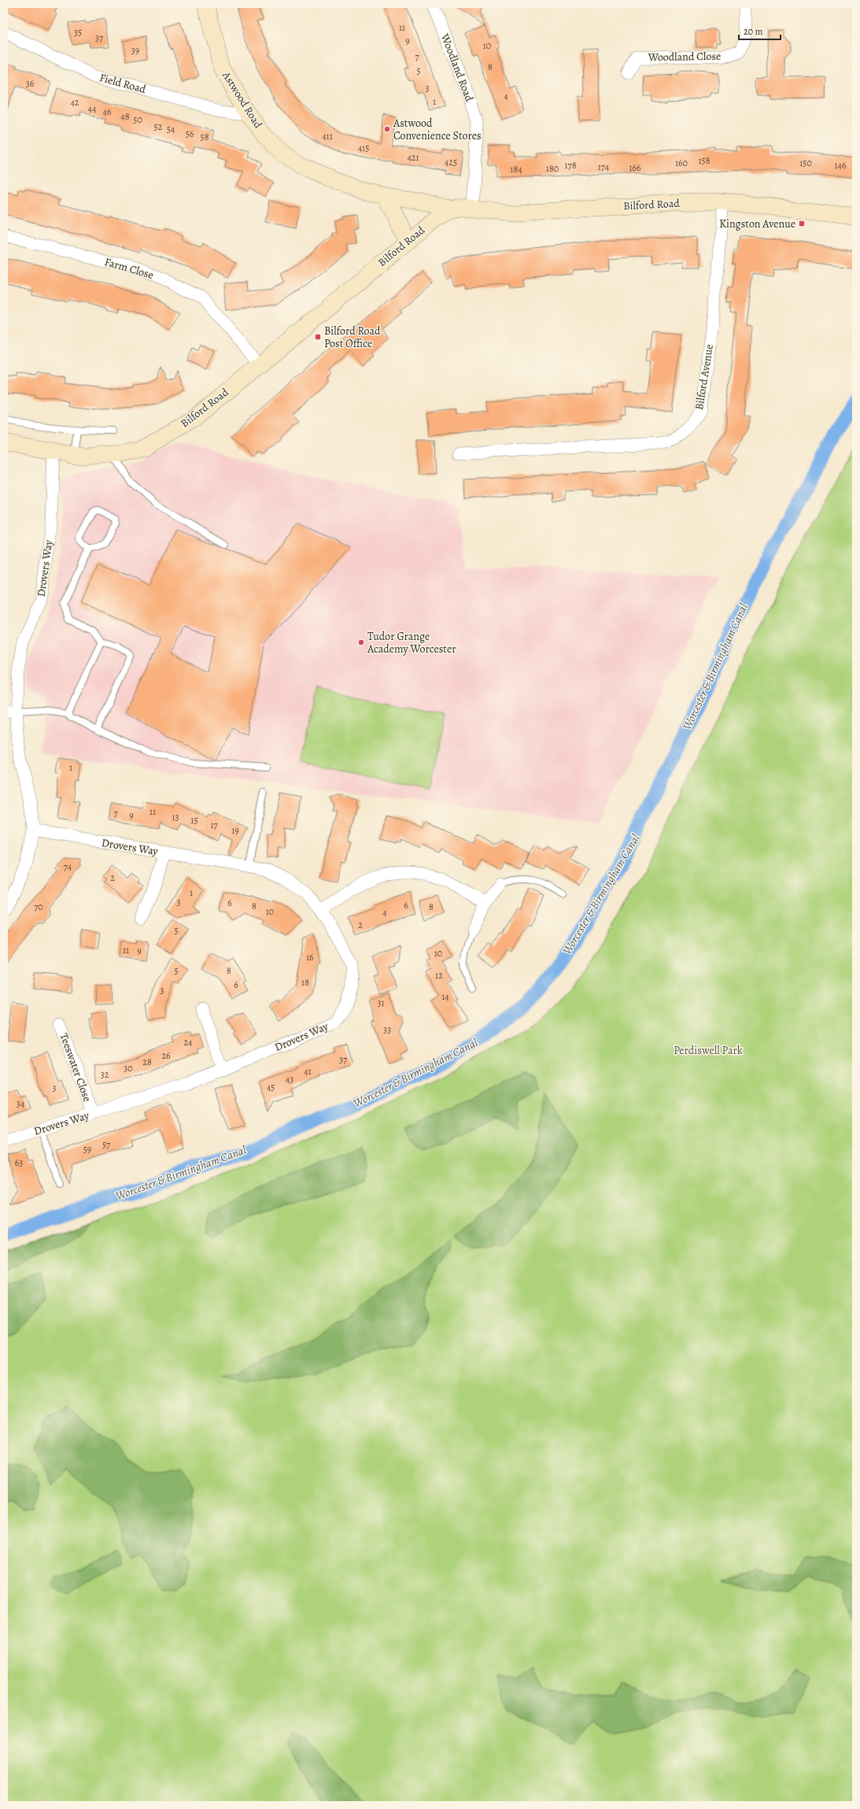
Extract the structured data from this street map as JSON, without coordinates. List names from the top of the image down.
{
  "streets": {
    "main road": ["Astwood Road", "Bilford Road"],
    "street": [
      "Woodland Close",
      "Woodland Road",
      "Field Road",
      "Farm Close",
      "Bilford Avenue",
      "Drovers Way",
      "Teeswater Close"
    ]
  },
  "crossings": [
    ["Woodland Road", "Bilford Road"],
    ["Field Road", "Astwood Road"],
    ["Astwood Road", "Bilford Road"],
    ["Bilford Road", "Farm Close"],
    ["Bilford Road", "Bilford Avenue"],
    ["Bilford Road", "Drovers Way"],
    ["Drovers Way", "Teeswater Close"]
  ],
  "water": ["Worcester & Birmingham Canal"],
  "parks": ["Perdiswell Park"],
  "places": {
    "other": ["Astwood Convenience Stores", "Tudor Grange Academy Worcester"],
    "transit": ["Kingston Avenue", "Bilford Road Post Office"]
  },
  "house_numbers": [
    "11",
    "35",
    "37",
    "9",
    "10",
    "39",
    "7",
    "8",
    "5",
    "36",
    "3",
    "4",
    "1",
    "42",
    "44",
    "46",
    "48",
    "50",
    "52",
    "54",
    "56",
    "411",
    "58",
    "415",
    "421",
    "158",
    "425",
    "160",
    "150",
    "178",
    "146",
    "174",
    "166",
    "180",
    "184",
    "1",
    "11",
    "7",
    "9",
    "13",
    "15",
    "17",
    "19",
    "74",
    "2",
    "1",
    "3",
    "6",
    "6",
    "8",
    "70",
    "8",
    "10",
    "4",
    "2",
    "5",
    "11",
    "9",
    "10",
    "16",
    "5",
    "8",
    "12",
    "18",
    "6",
    "3",
    "14",
    "31",
    "33",
    "24",
    "26",
    "37",
    "28",
    "30",
    "41",
    "32",
    "43",
    "45",
    "3",
    "34",
    "57",
    "59",
    "63"
  ],
  "scale_bar": "20 m"
}
